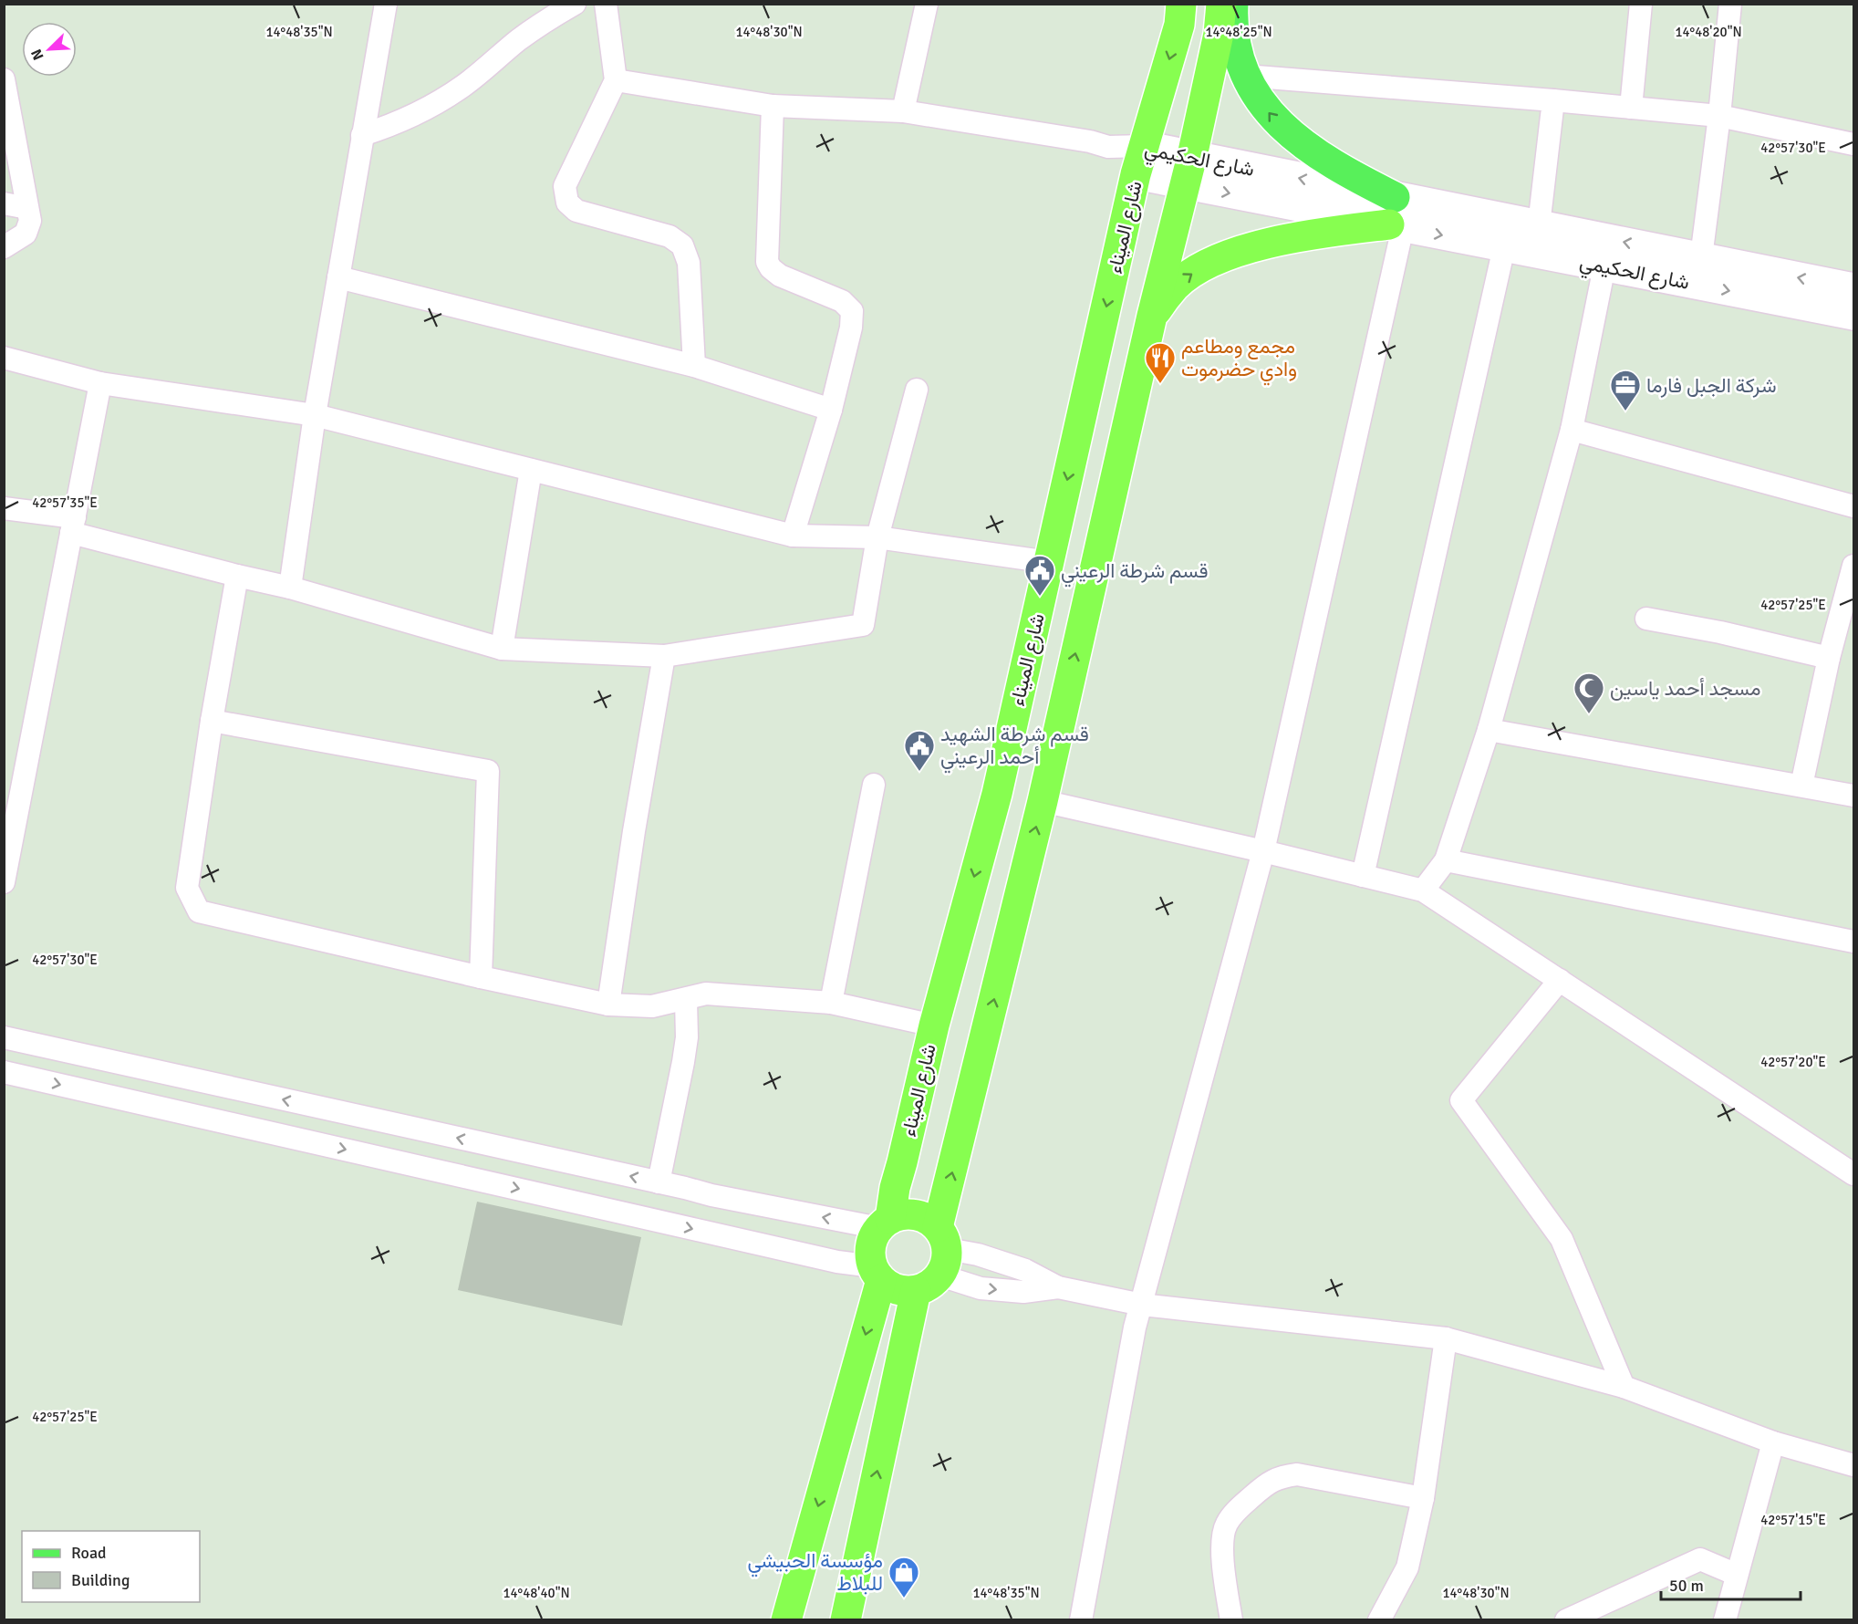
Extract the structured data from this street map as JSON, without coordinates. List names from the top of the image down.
{
  "streets": {
    "highway": ["شارع الميناء"],
    "street": ["شارع الحكيمي"]
  },
  "crossings": [
    ["شارع الحكيمي", "شارع الميناء"]
  ],
  "places": {
    "restaurant": ["مجمع ومطاعم وادي حضرموت"],
    "office": ["شركة الجبل فارما"],
    "public building": ["قسم شرطة الرعيني", "قسم شرطة الشهيد أحمد الرعيني"],
    "mosque": ["مسجد أحمد ياسين"],
    "shop": ["مؤسسة الحبيشي للبلاط"]
  },
  "legend": ["Road", "Building"],
  "scale_bar": "50 m",
  "north": "bottom left",
  "coordinates": [
    "14°48'35\"N",
    "14°48'30\"N",
    "14°48'25\"N",
    "14°48'20\"N",
    "42°57'30\"E",
    "42°57'35\"E",
    "42°57'25\"E",
    "42°57'20\"E",
    "42°57'15\"E",
    "14°48'40\"N"
  ]
}
